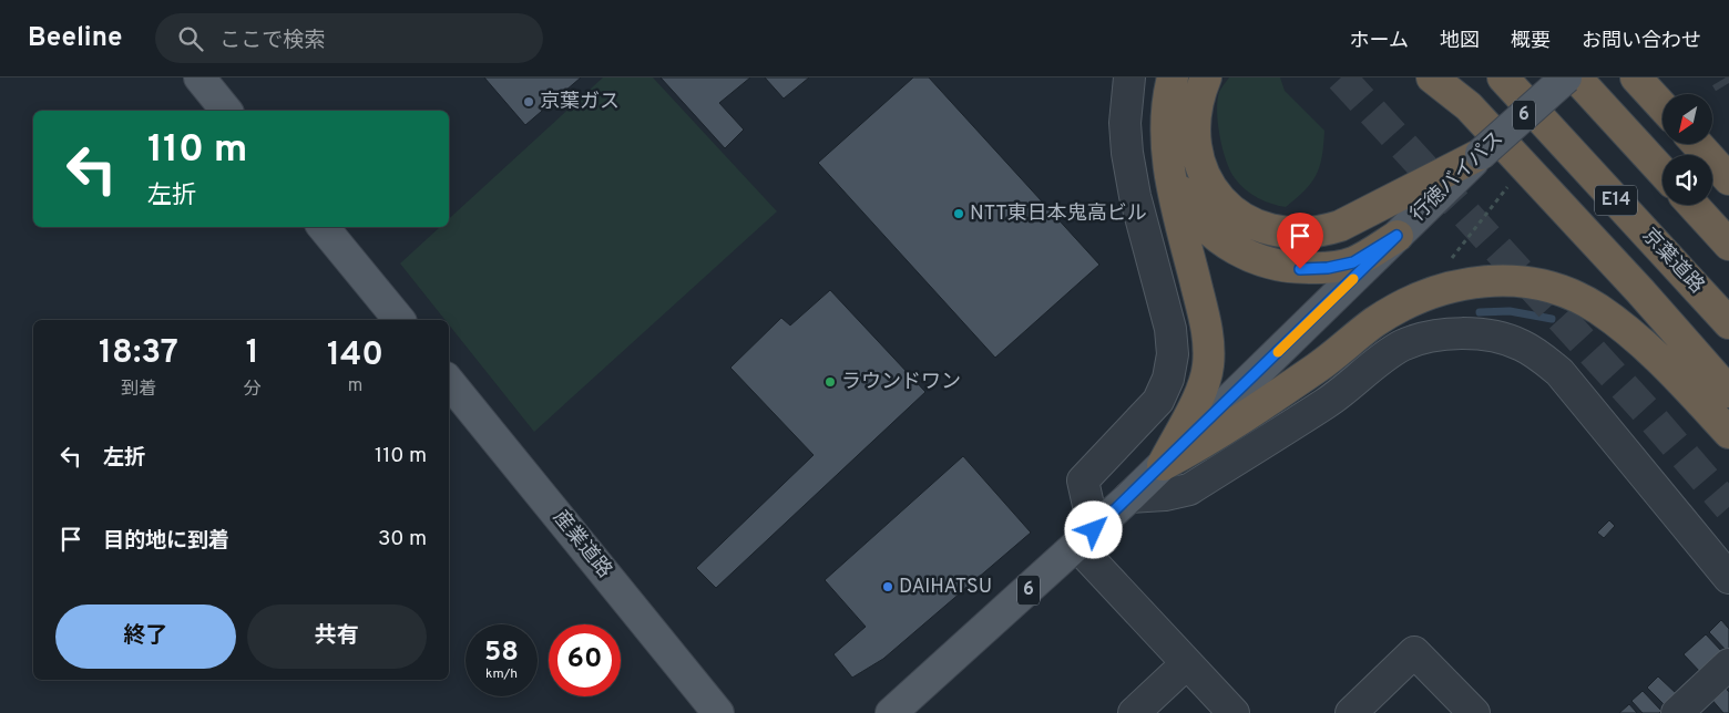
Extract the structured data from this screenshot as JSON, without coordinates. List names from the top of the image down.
{
  "streets": {
    "highway": ["E14", "京葉道路"],
    "main road": ["6", "行徳バイパス", "産業道路"]
  },
  "places": [
    "京葉ガス",
    "NTT東日本鬼高ビル",
    "ラウンドワン",
    "DAIHATSU"
  ],
  "north": "bottom left",
  "page": {
    "header": "Beeline",
    "search": "ここで検索",
    "nav": [
      "ホーム",
      "地図",
      "概要",
      "お問い合わせ"
    ],
    "turn": ["110 m", "左折"],
    "eta": [
      "18:37",
      "到着",
      "1",
      "分",
      "140",
      "m"
    ],
    "list": [
      {
        "name": "左折",
        "value": "110 m"
      },
      {
        "name": "目的地に到着",
        "value": "30 m"
      }
    ],
    "buttons": ["終了", "共有"],
    "speed": "58 km/h",
    "limit": "60"
  }
}
